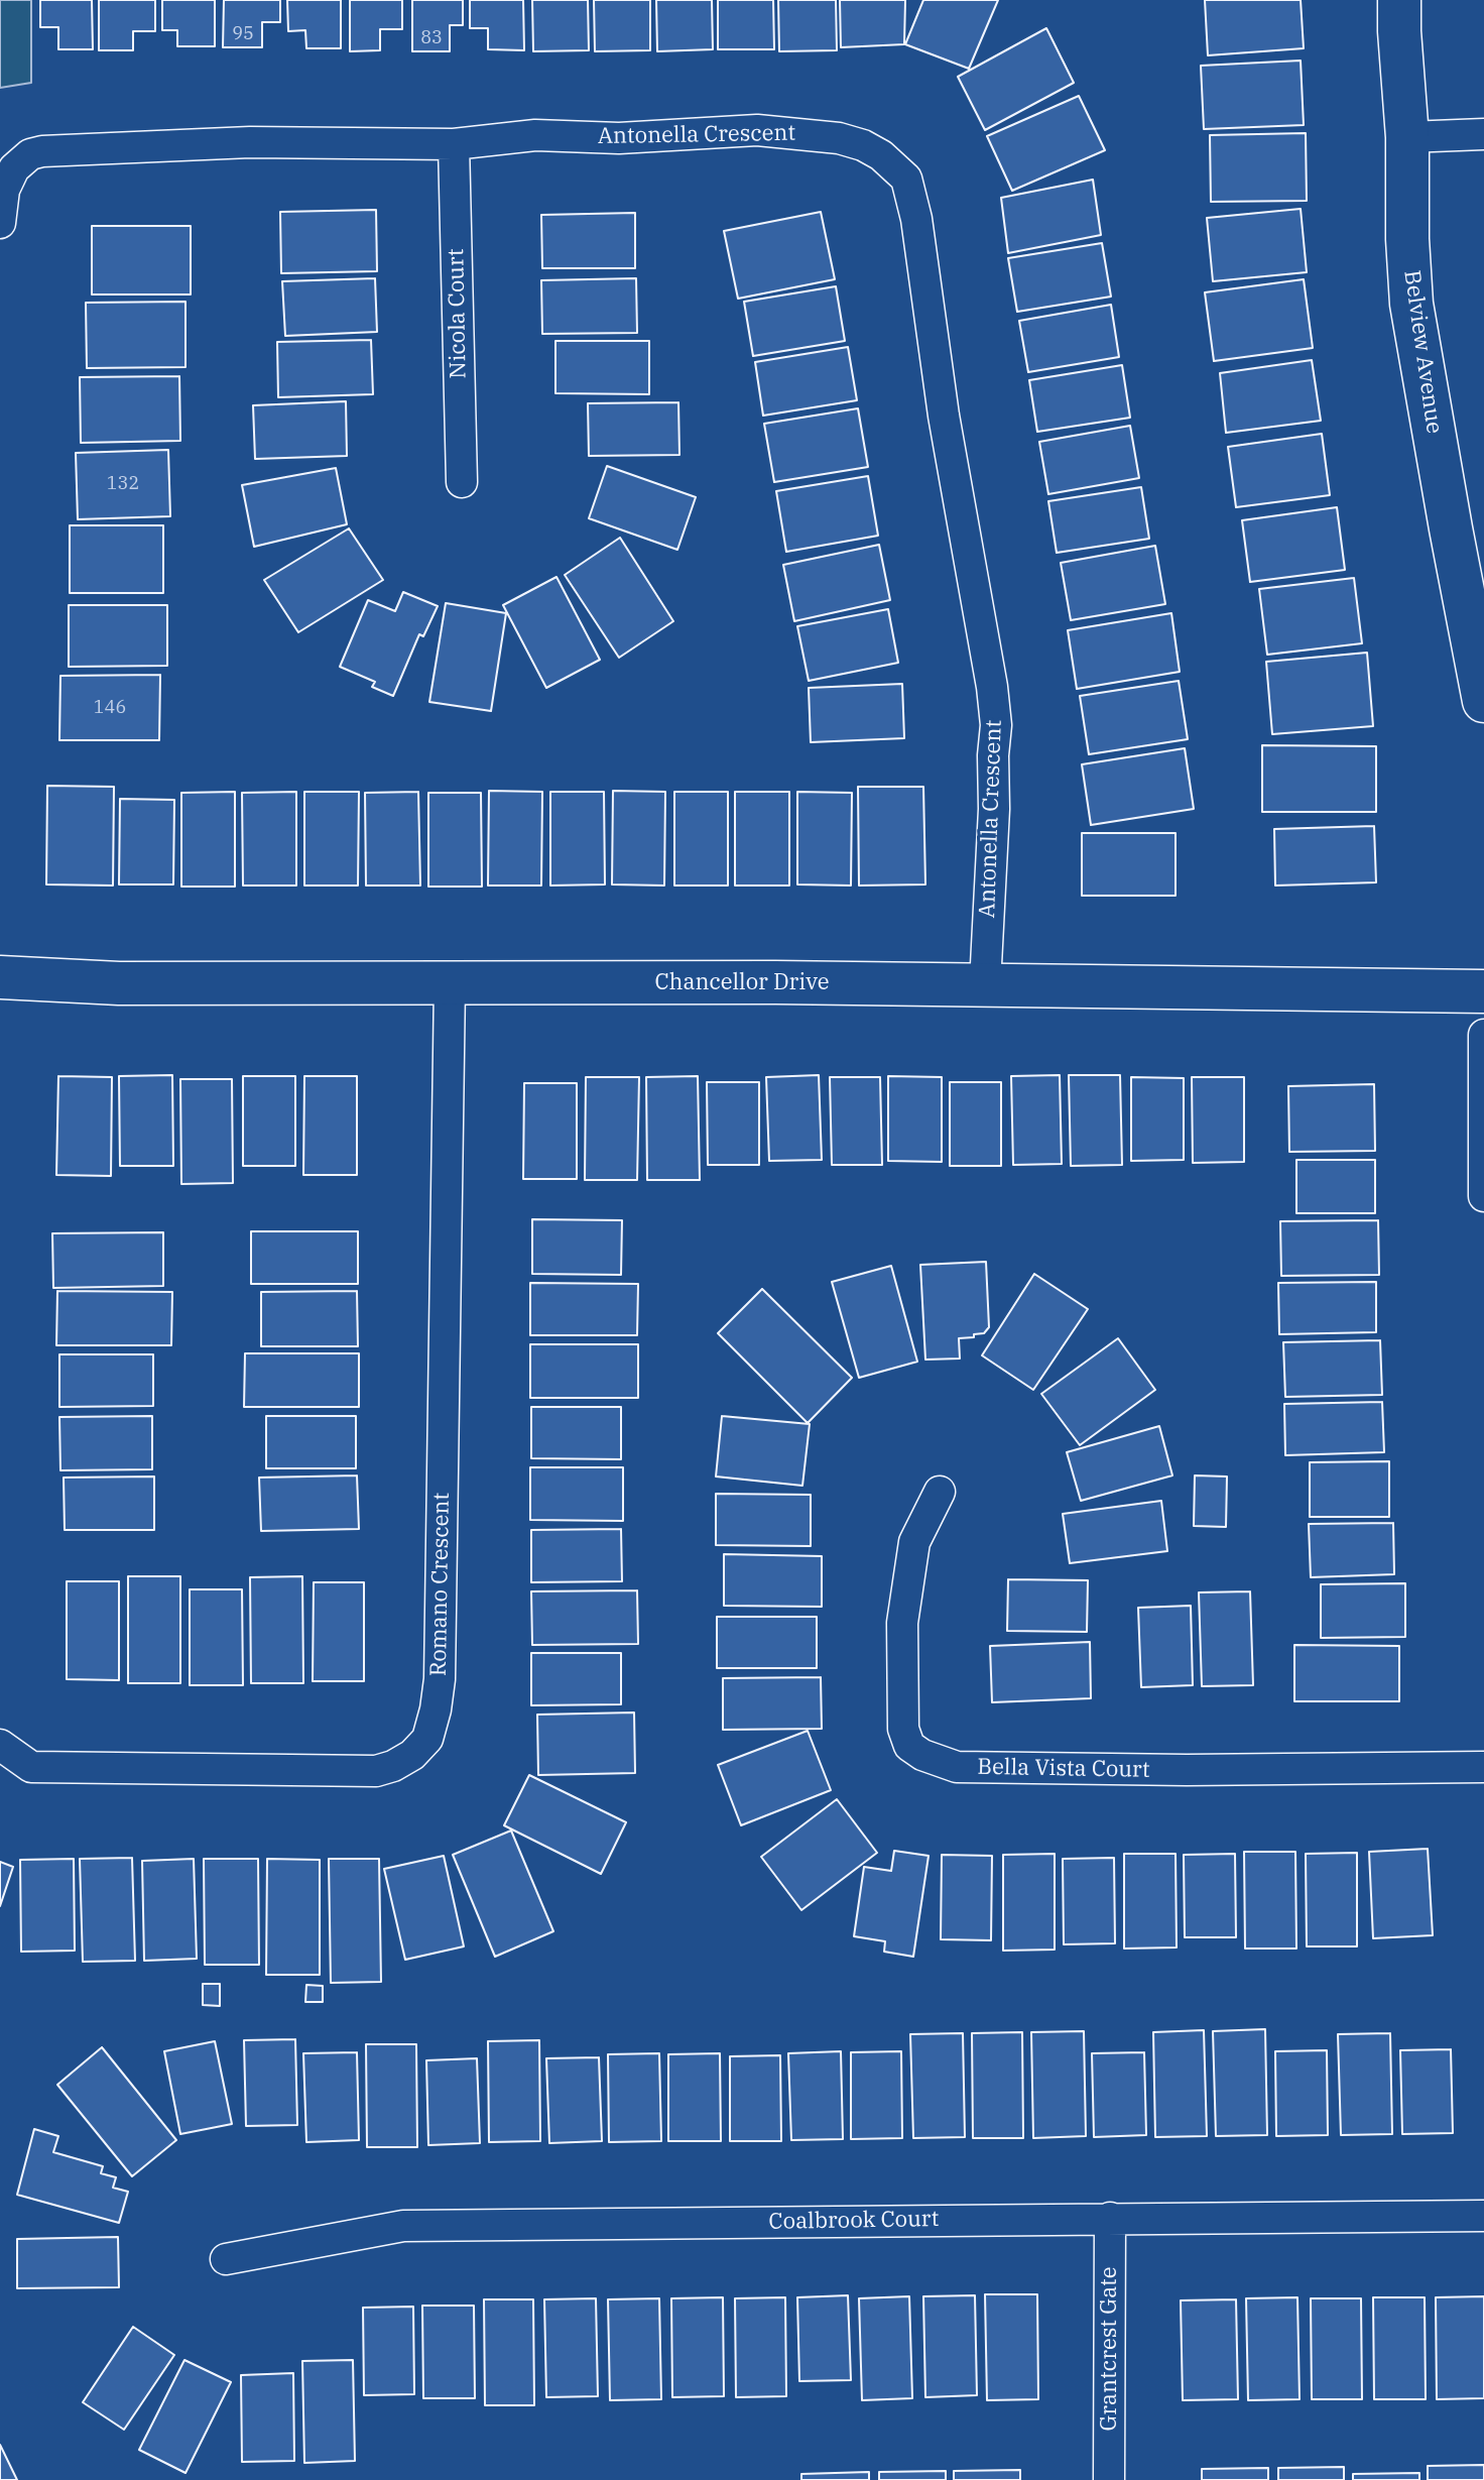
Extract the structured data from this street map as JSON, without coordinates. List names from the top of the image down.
{
  "streets": {
    "street": [
      "Antonella Crescent",
      "Nicola Court",
      "Belview Avenue",
      "Chancellor Drive",
      "Romano Crescent",
      "Bella Vista Court",
      "Coalbrook Court",
      "Grantcrest Gate"
    ]
  },
  "crossings": [
    ["Antonella Crescent", "Nicola Court"],
    ["Antonella Crescent", "Chancellor Drive"],
    ["Chancellor Drive", "Romano Crescent"],
    ["Coalbrook Court", "Grantcrest Gate"]
  ],
  "house_numbers": [
    "95",
    "83",
    "132",
    "146"
  ]
}
